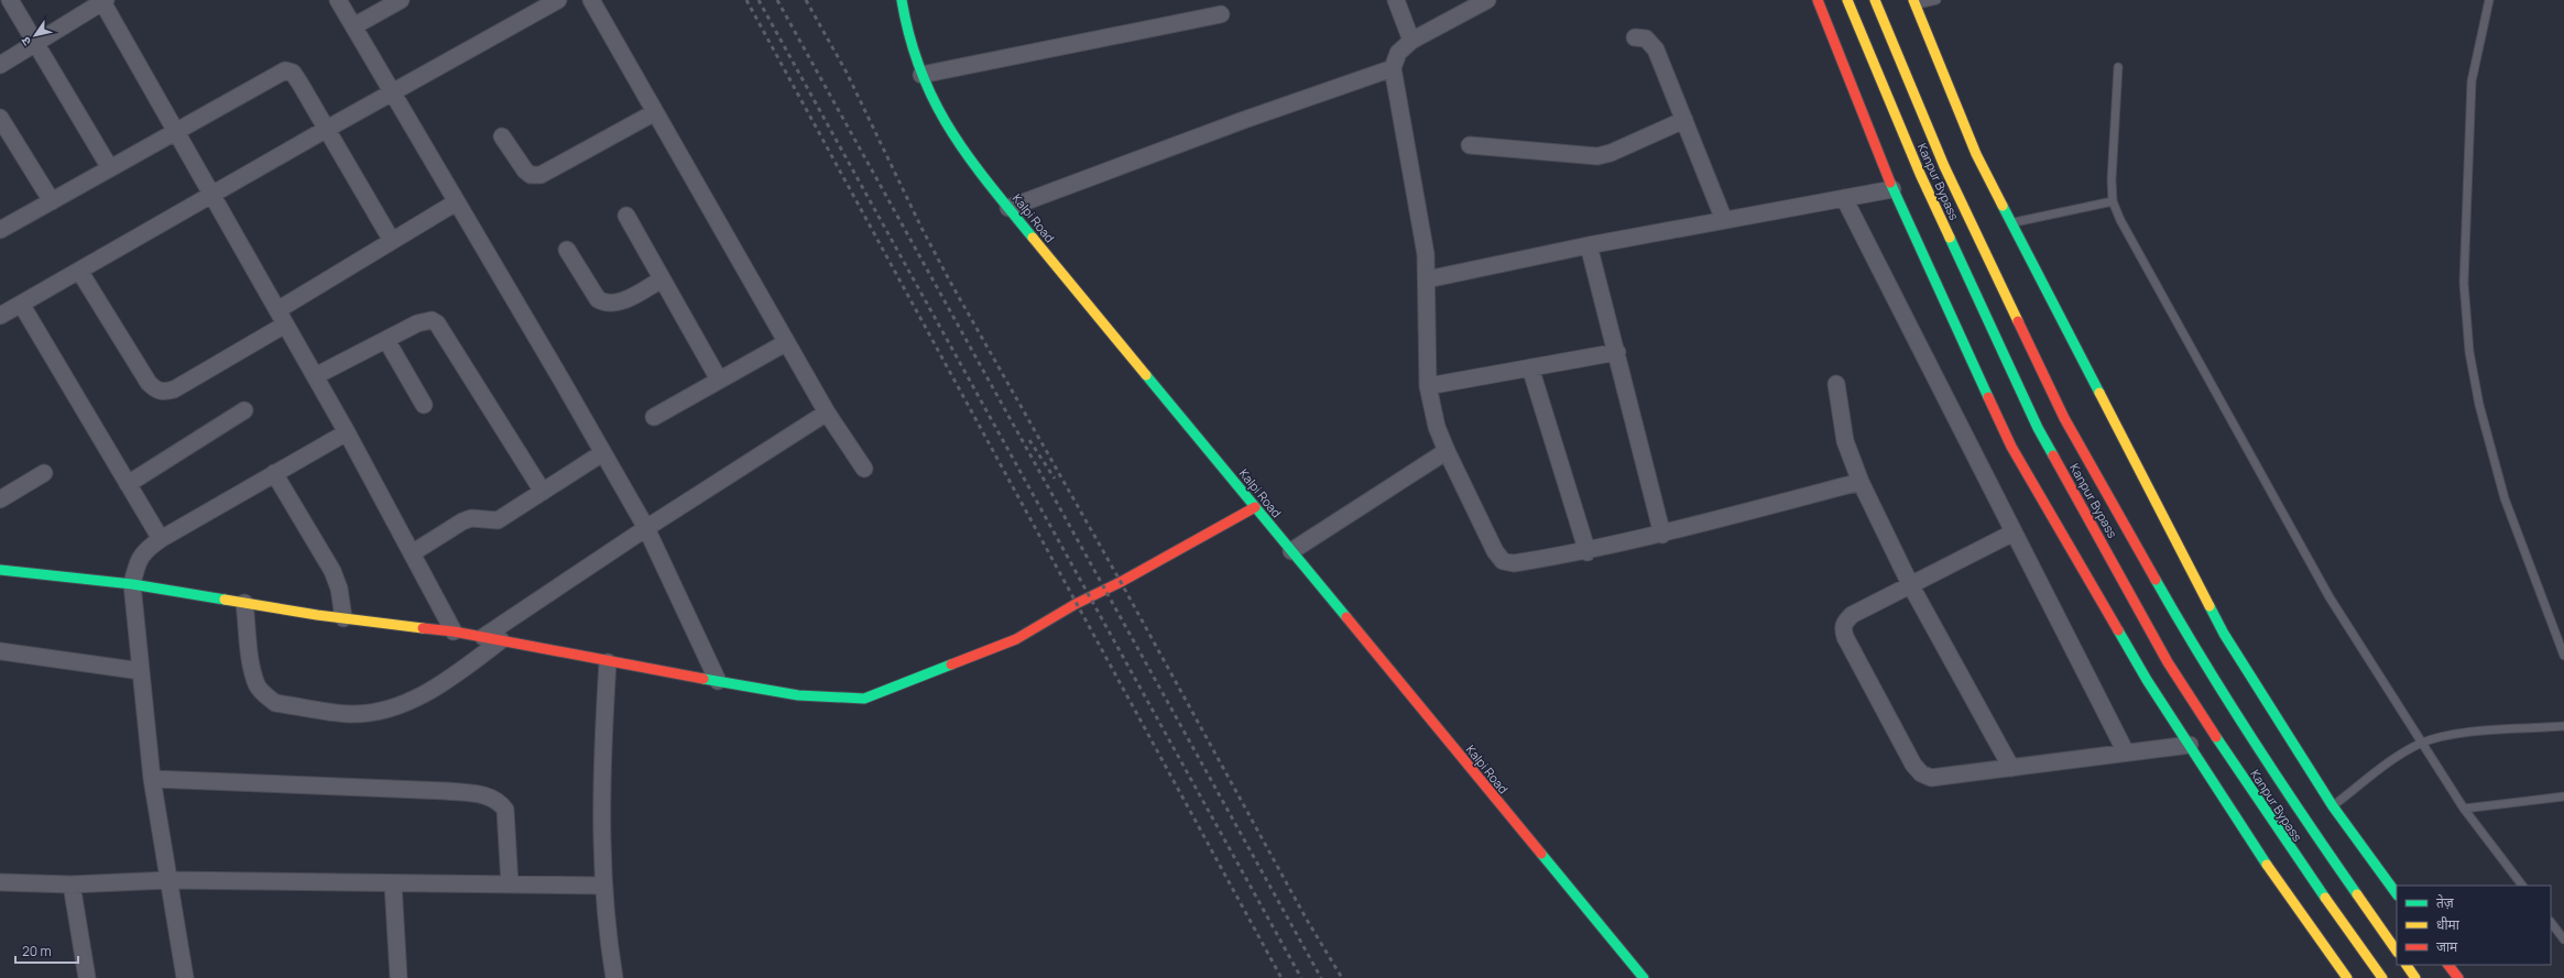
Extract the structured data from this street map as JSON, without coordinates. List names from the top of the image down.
{
  "streets": {
    "main road": ["Kanpur Bypass", "Kalpi Road"]
  },
  "legend": ["तेज़", "धीमा", "जाम"],
  "scale_bar": "20 m",
  "north": "bottom left"
}
